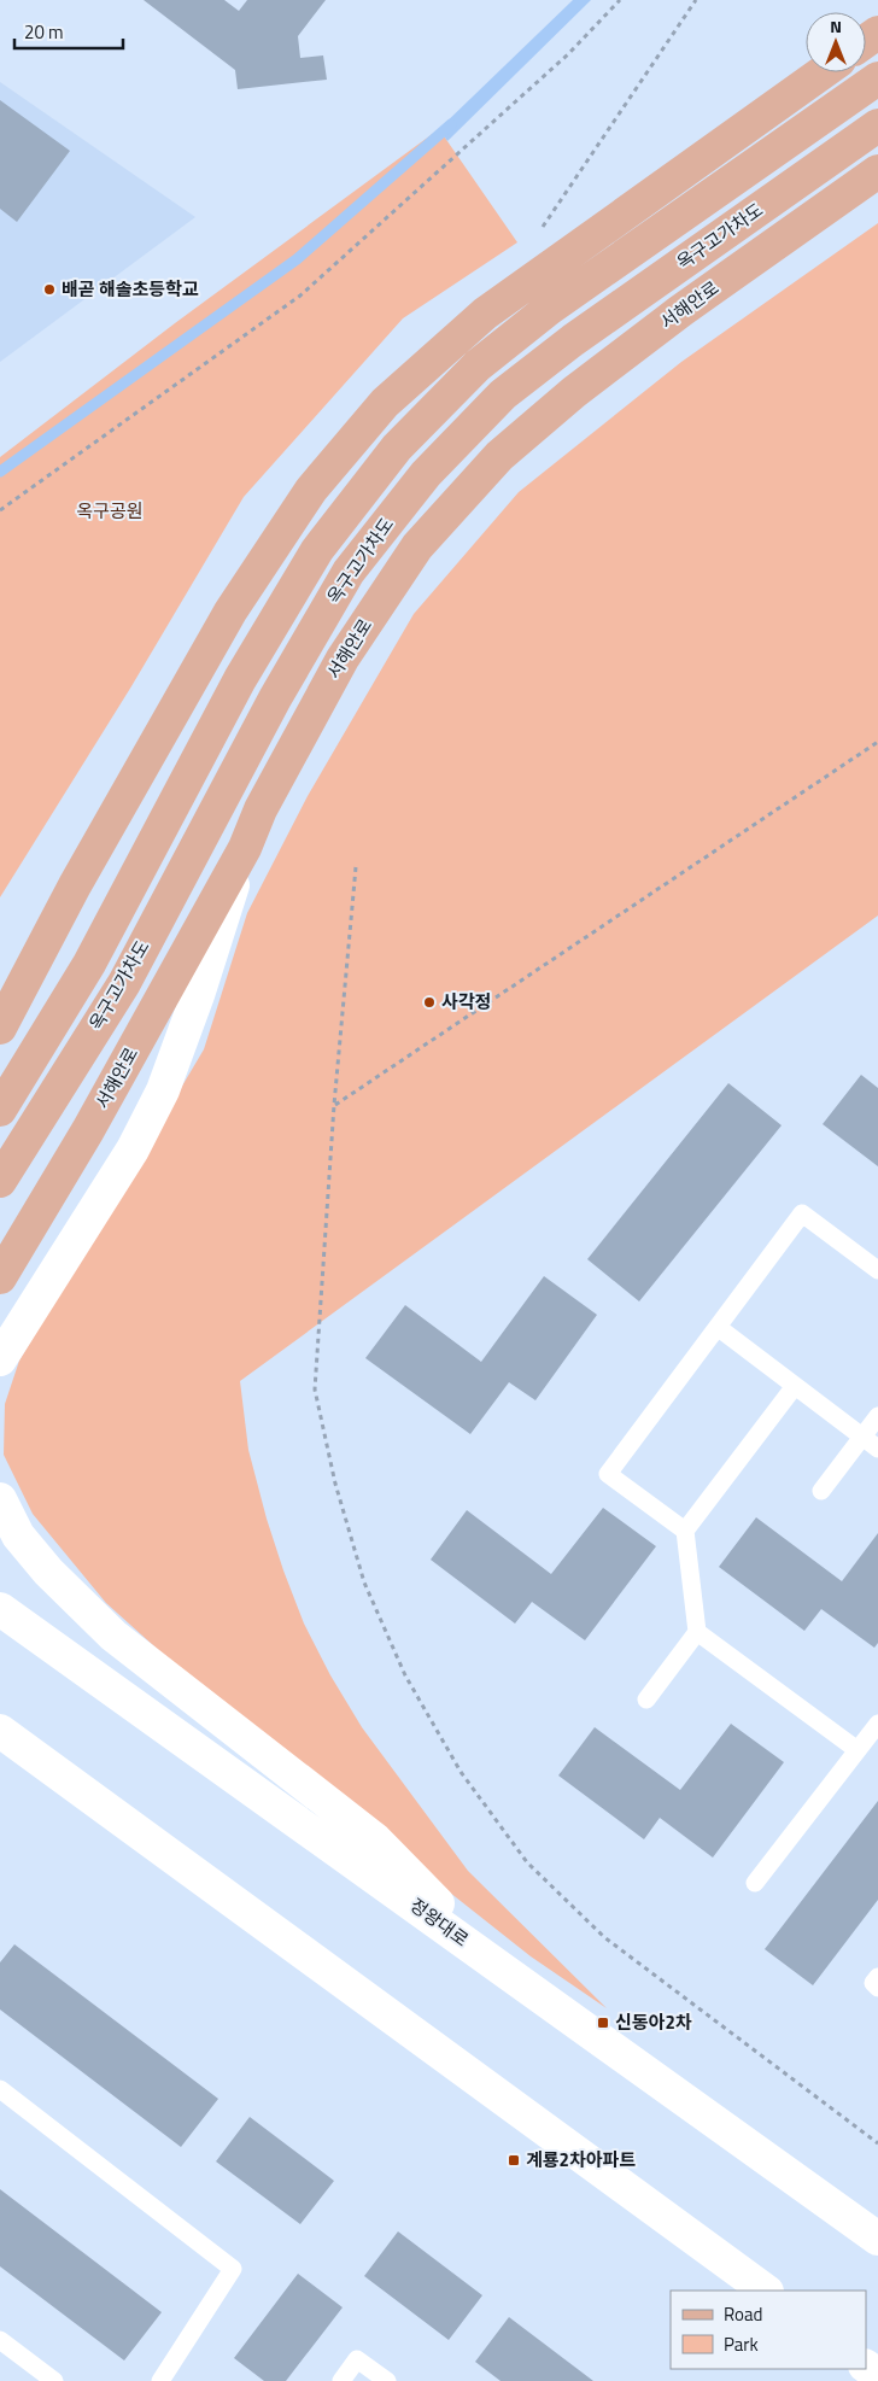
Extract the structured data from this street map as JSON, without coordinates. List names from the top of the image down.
{
  "streets": {
    "main road": ["옥구고가차도", "서해안로"],
    "street": ["정왕대로"]
  },
  "parks": ["옥구공원"],
  "places": {
    "other": ["배곧 해솔초등학교", "사각정"],
    "transit": ["신동아2차", "계룡2차아파트"]
  },
  "legend": ["Road", "Park"],
  "scale_bar": "20 m",
  "north": "top"
}
